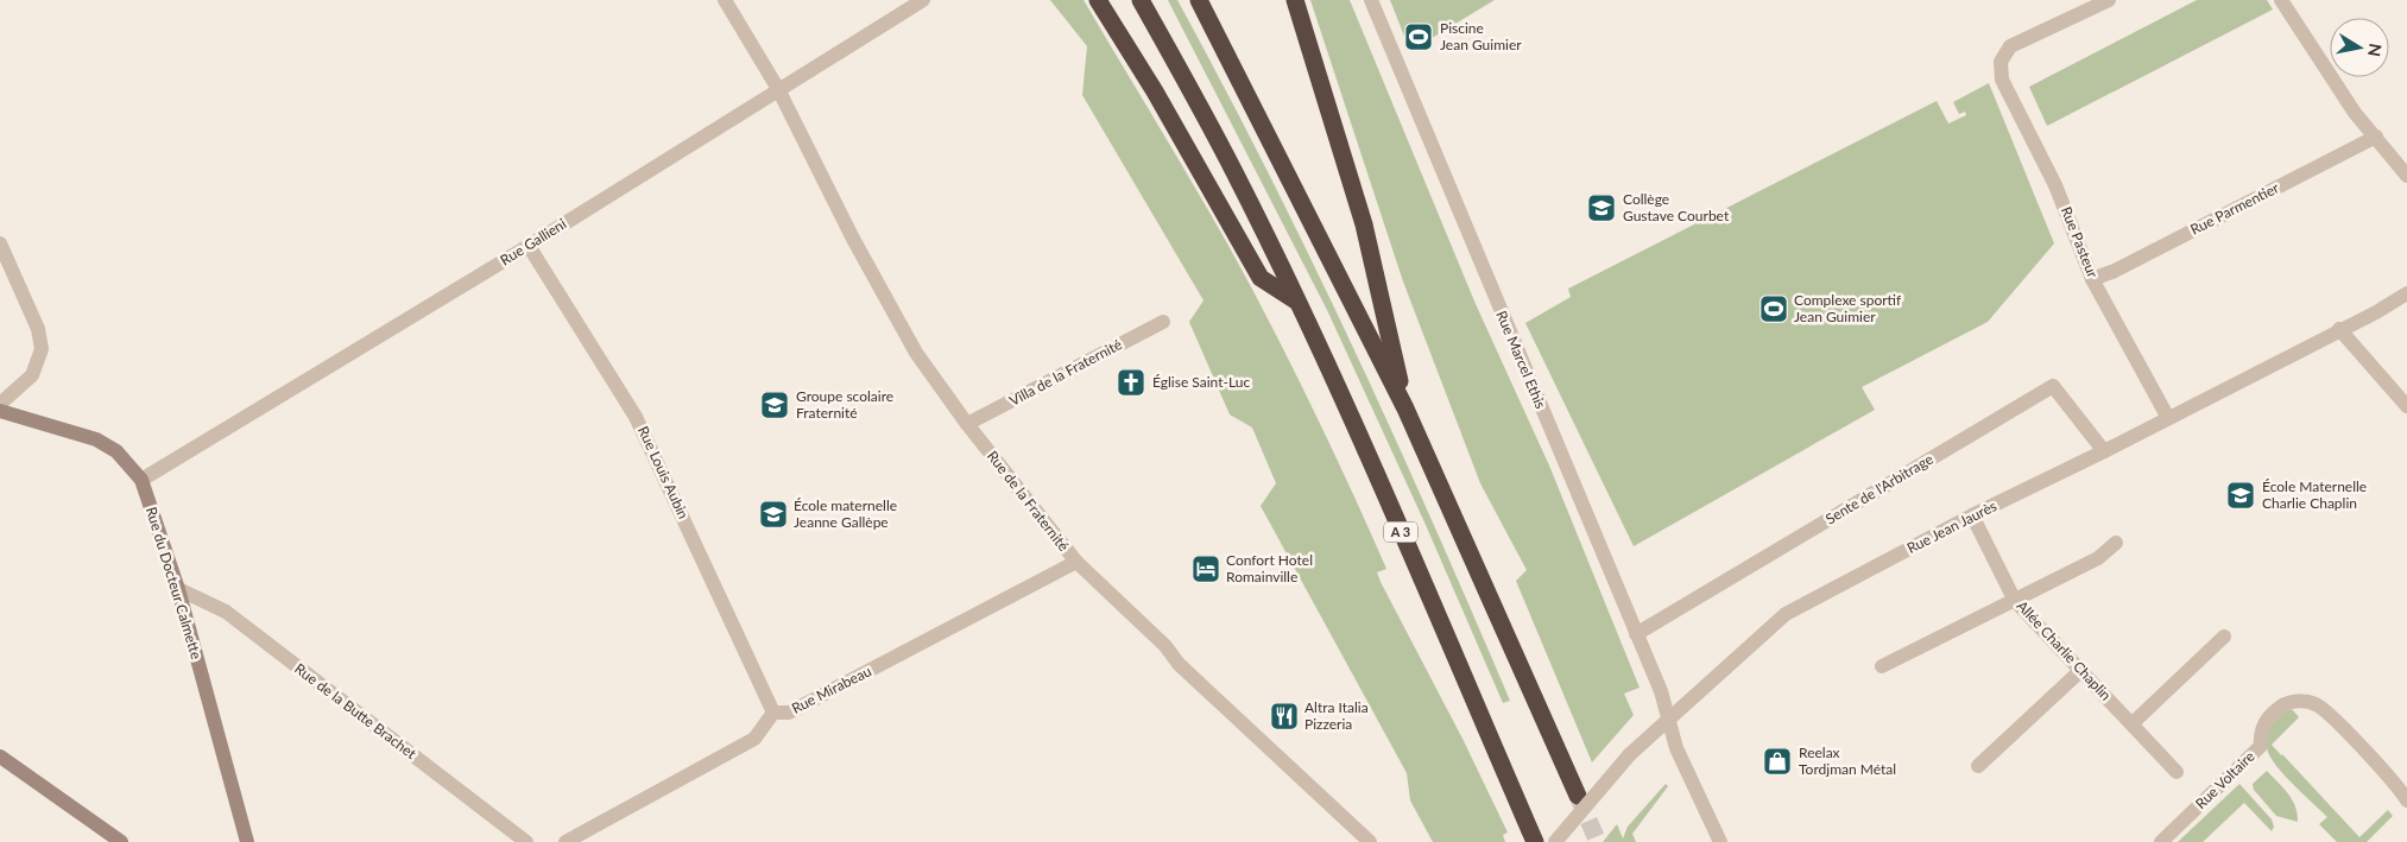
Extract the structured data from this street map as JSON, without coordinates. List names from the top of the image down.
{
  "streets": {
    "highway": ["A 3"],
    "main road": ["Rue du Docteur Calmette"],
    "street": [
      "Rue Parmentier",
      "Rue Gallieni",
      "Rue Pasteur",
      "Rue Marcel Ethis",
      "Villa de la Fraternité",
      "Rue Louis Aubin",
      "Sente de l'Arbitrage",
      "Rue de la Fraternité",
      "Rue Jean Jaurès",
      "Allée Charlie Chaplin",
      "Rue Mirabeau",
      "Rue de la Butte Brachet",
      "Rue Voltaire"
    ]
  },
  "crossings": [
    ["Rue Parmentier", "Rue Pasteur"],
    ["Rue Gallieni", "Rue Louis Aubin"],
    ["Rue Gallieni", "Rue de la Fraternité"],
    ["Rue Gallieni", "Rue du Docteur Calmette"],
    ["Rue Pasteur", "Rue Jean Jaurès"],
    ["Rue Marcel Ethis", "Sente de l'Arbitrage"],
    ["Rue Marcel Ethis", "Rue Jean Jaurès"],
    ["Villa de la Fraternité", "Rue de la Fraternité"],
    ["Rue Louis Aubin", "Rue Mirabeau"],
    ["Sente de l'Arbitrage", "Rue Jean Jaurès"],
    ["Rue de la Fraternité", "Rue Mirabeau"],
    ["Rue Jean Jaurès", "Allée Charlie Chaplin"],
    ["Rue du Docteur Calmette", "Rue de la Butte Brachet"]
  ],
  "places": {
    "sports": ["Piscine Jean Guimier", "Complexe sportif Jean Guimier"],
    "school or university": [
      "Collège Gustave Courbet",
      "Groupe scolaire Fraternité",
      "École Maternelle Charlie Chaplin",
      "École maternelle Jeanne Gallèpe"
    ],
    "church": ["Église Saint-Luc"],
    "hotel": ["Confort Hotel Romainville"],
    "restaurant": ["Altra Italia Pizzeria"],
    "shop": ["Reelax Tordjman Métal"]
  },
  "north": "right"
}
